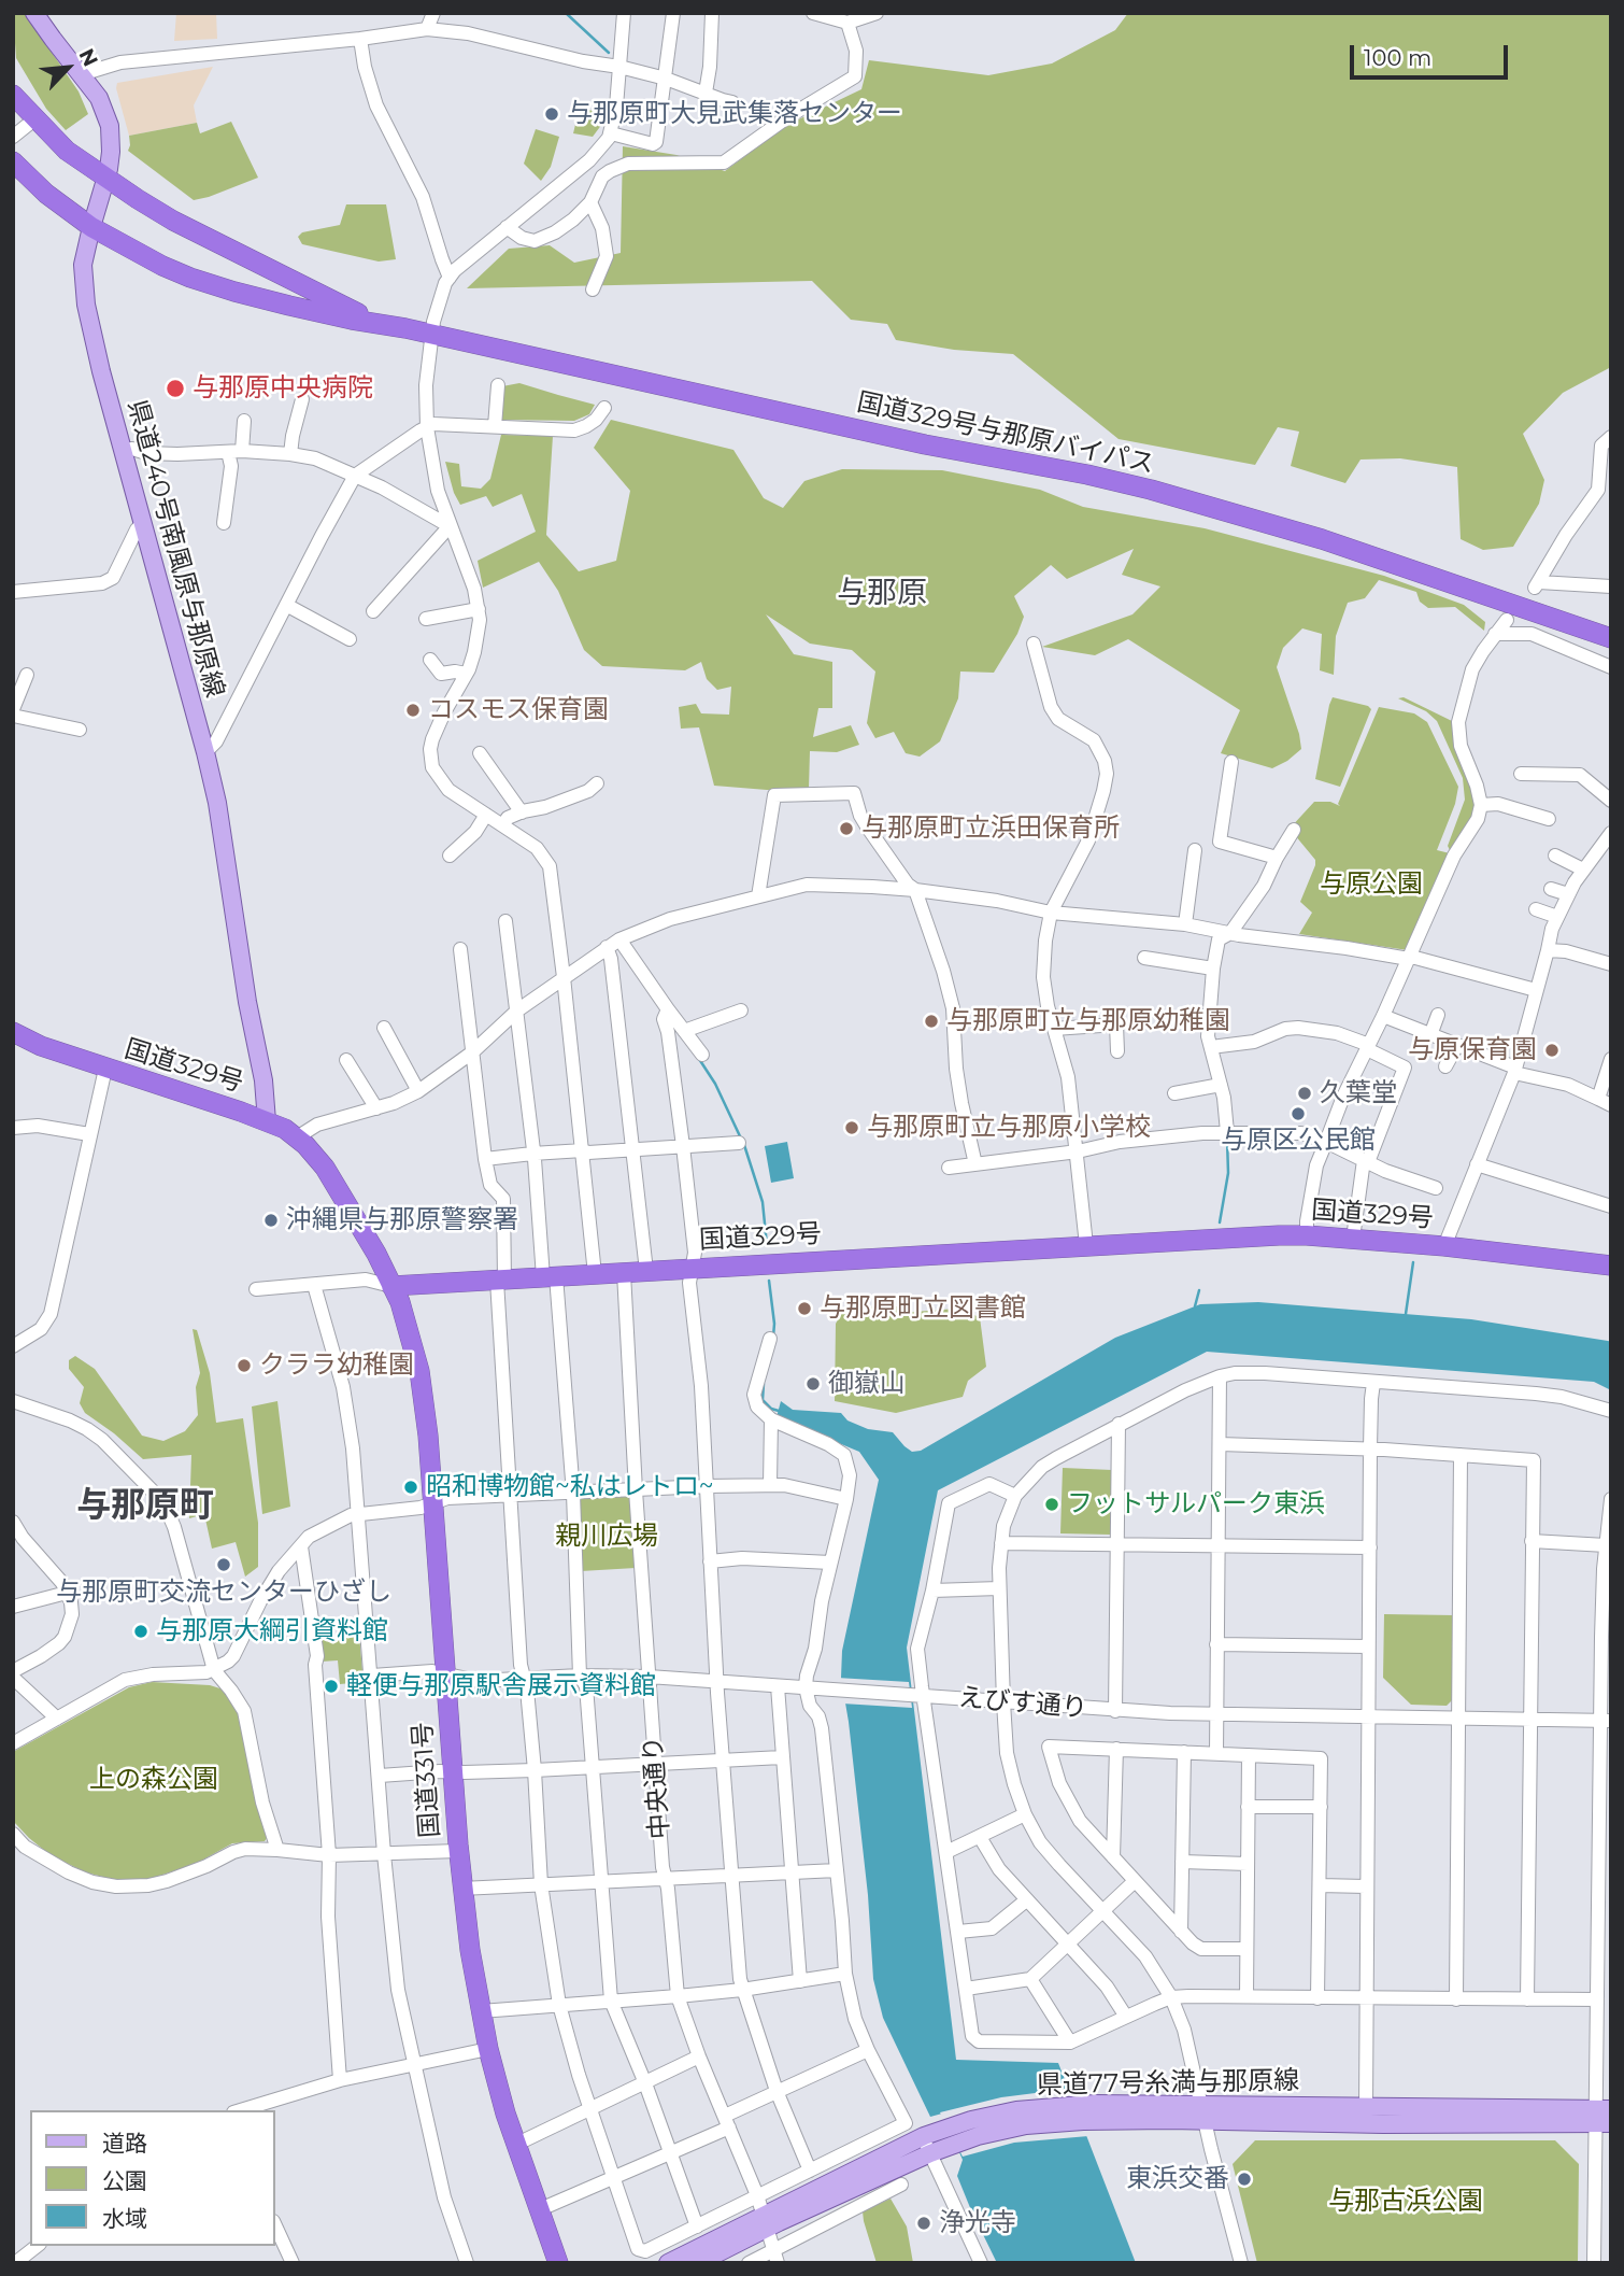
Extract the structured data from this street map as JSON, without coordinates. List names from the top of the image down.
{
  "streets": {
    "highway": ["国道329号与那原バイパス", "国道329号", "国道331号"],
    "main road": ["県道240号南風原与那原線", "県道77号糸満与那原線"],
    "street": ["えびす通り", "中央通り"]
  },
  "crossings": [
    ["国道329号与那原バイパス", "県道240号南風原与那原線"],
    ["県道240号南風原与那原線", "国道329号"],
    ["国道329号", "国道331号"],
    ["国道329号", "中央通り"],
    ["えびす通り", "国道331号"],
    ["えびす通り", "中央通り"],
    ["中央通り", "県道77号糸満与那原線"]
  ],
  "districts": ["与那原", "与那原町"],
  "parks": [
    "与原公園",
    "親川広場",
    "上の森公園",
    "与那古浜公園"
  ],
  "places": [
    "与那原町大見武集落センター",
    "与那原中央病院",
    "コスモス保育園",
    "与那原町立浜田保育所",
    "与那原町立与那原幼稚園",
    "与原保育園",
    "久葉堂",
    "与原区公民館",
    "与那原町立与那原小学校",
    "沖縄県与那原警察署",
    "与那原町立図書館",
    "クララ幼稚園",
    "御嶽山",
    "昭和博物館~私はレトロ~",
    "フットサルパーク東浜",
    "与那原町交流センターひざし",
    "与那原大綱引資料館",
    "軽便与那原駅舎展示資料館",
    "東浜交番",
    "浄光寺"
  ],
  "legend": ["道路", "公園", "水域"],
  "scale_bar": "100 m",
  "north": "top right"
}
